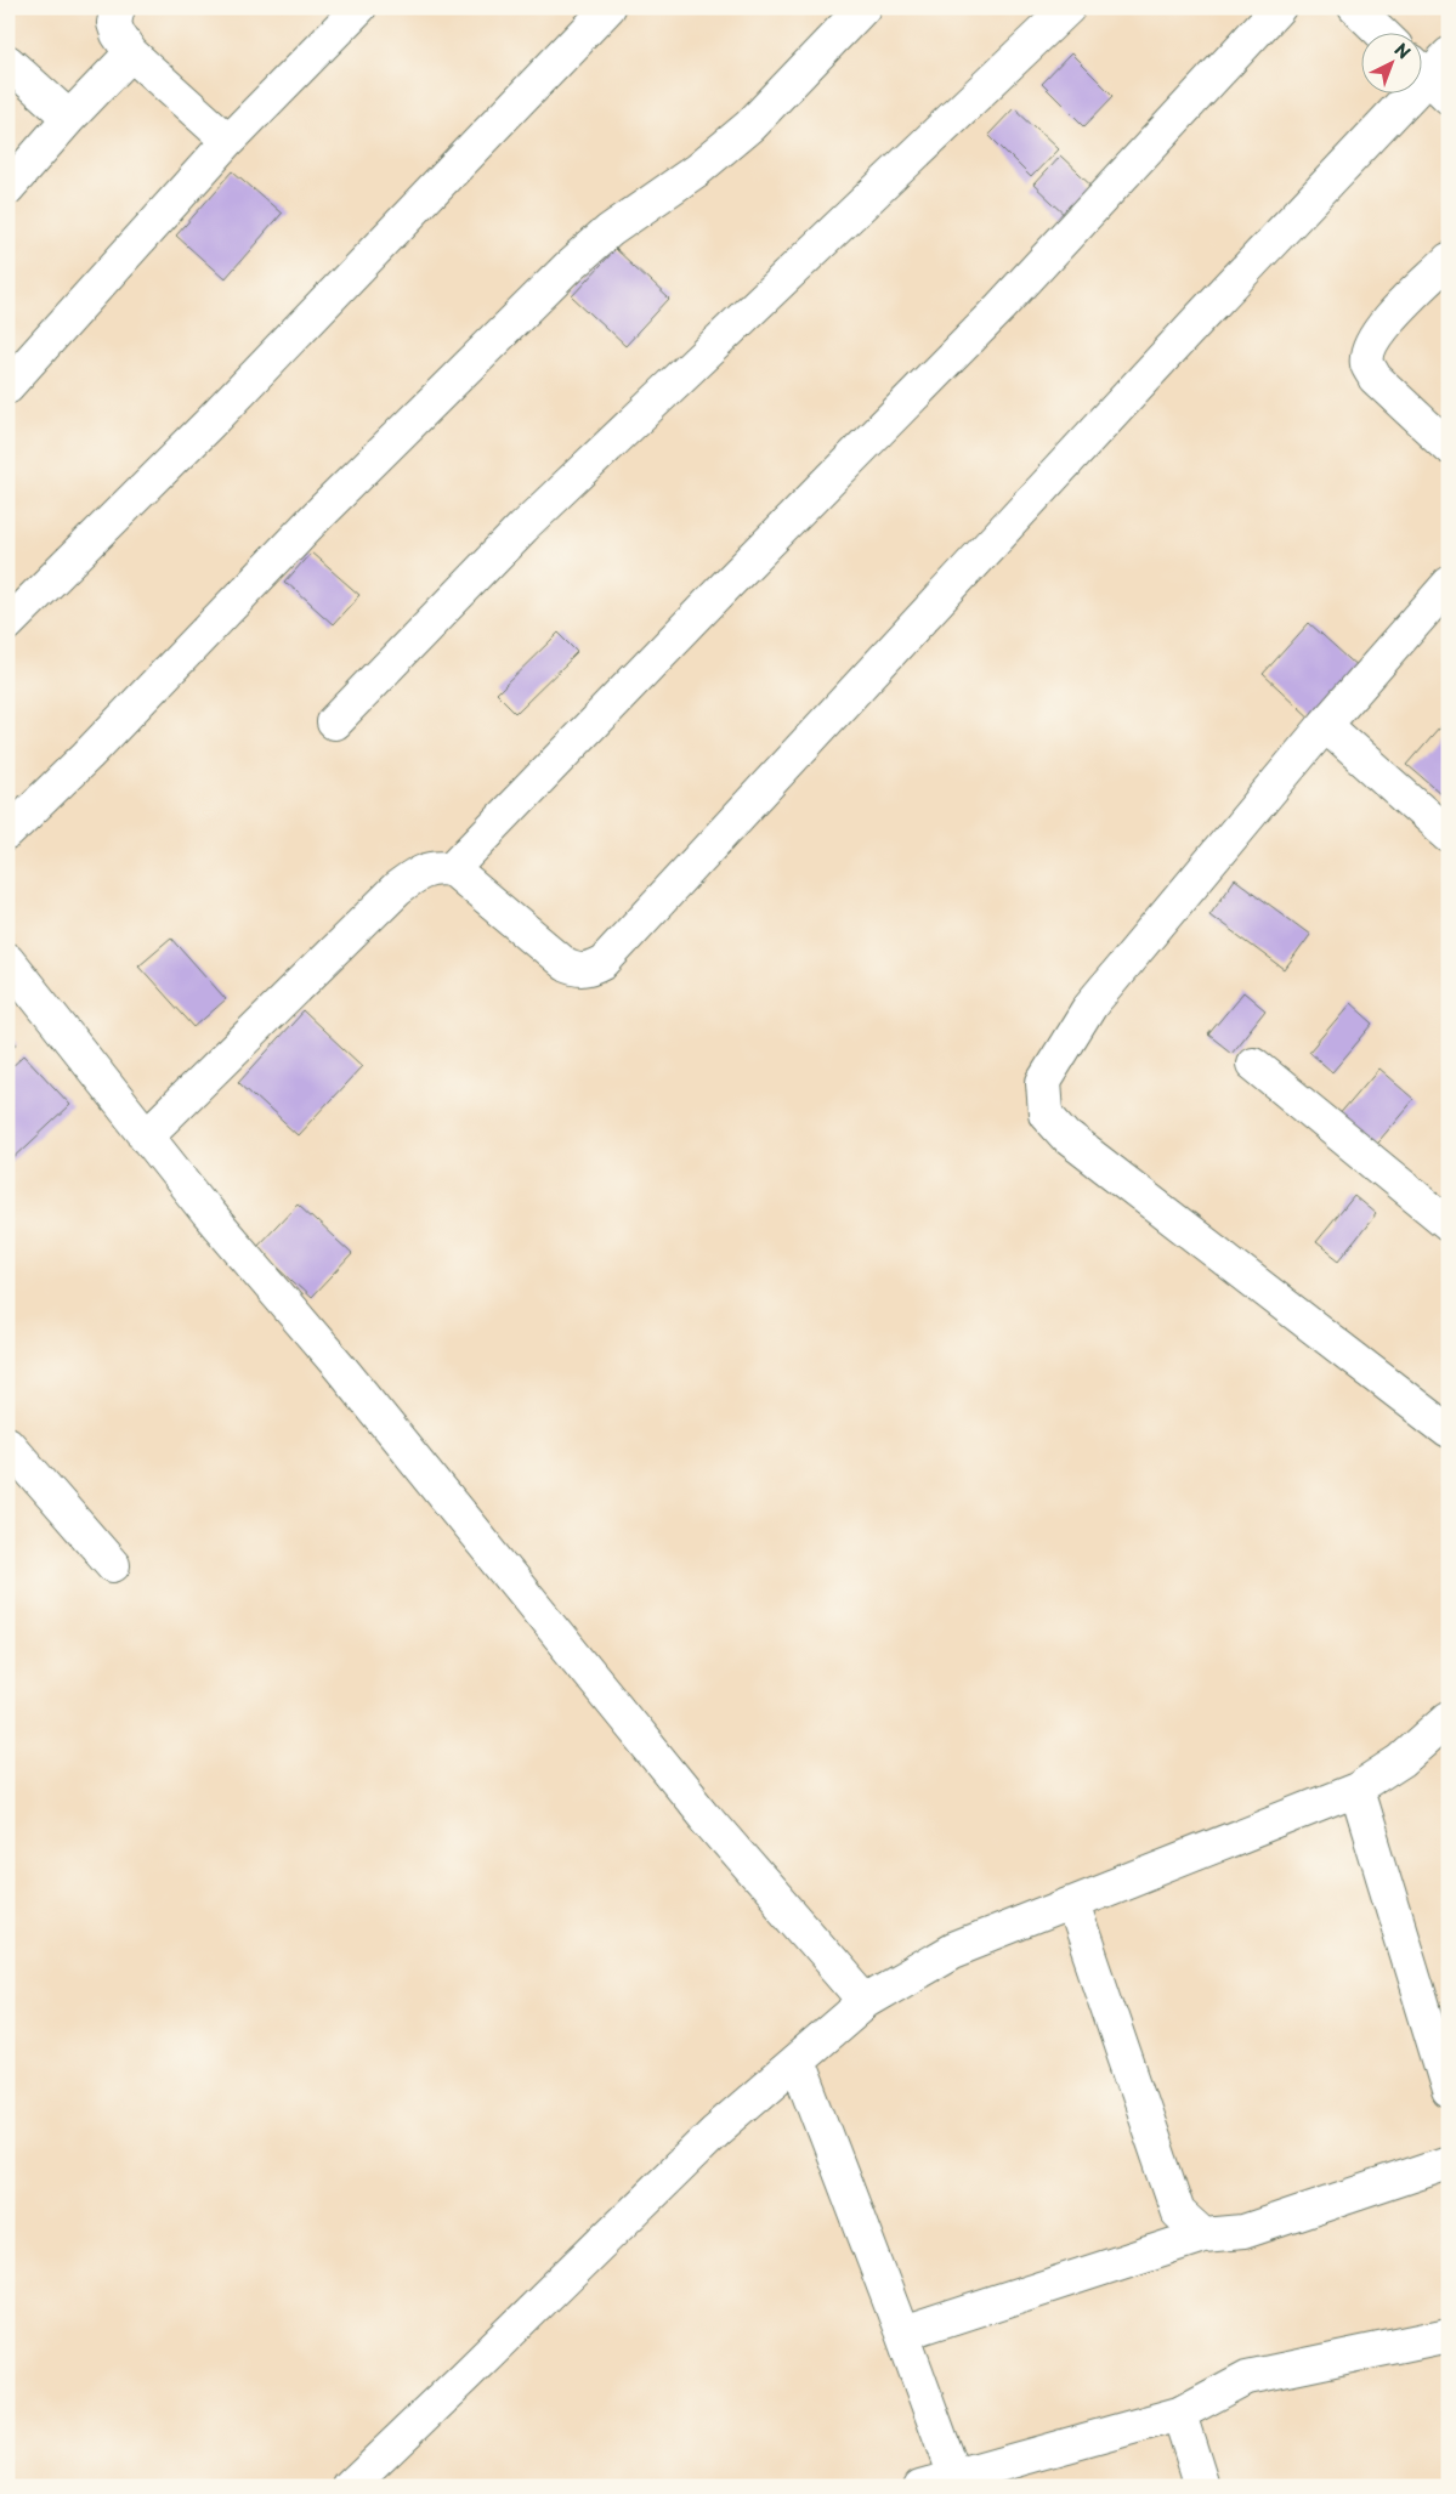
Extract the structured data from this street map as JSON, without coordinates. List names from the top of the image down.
{
  "north": "top right"
}
